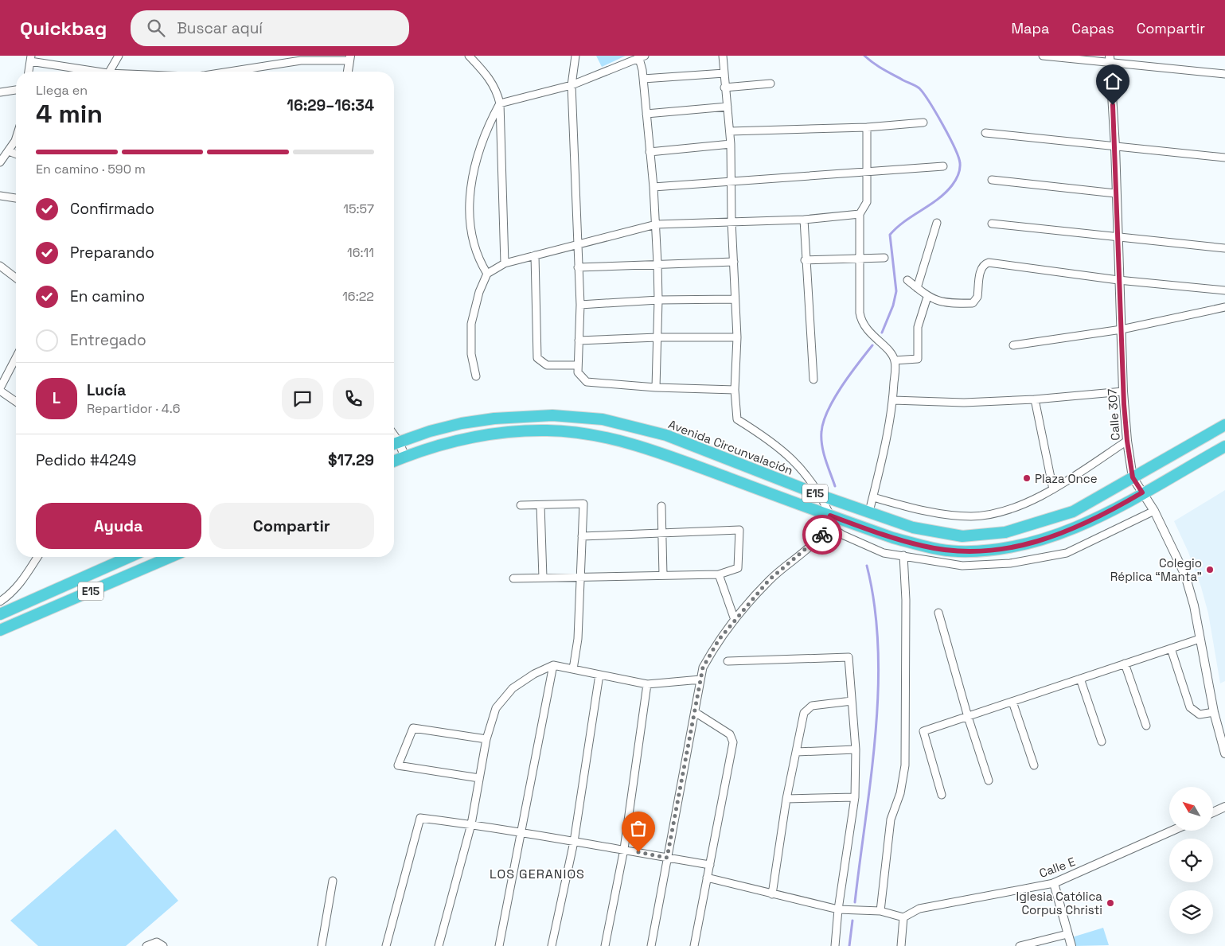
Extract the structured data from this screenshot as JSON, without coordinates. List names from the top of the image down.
{
  "streets": {
    "highway": ["Avenida Circunvalación", "E15"],
    "street": ["Calle 307", "Calle E"]
  },
  "crossings": [
    ["Calle 307", "Avenida Circunvalación"],
    ["Calle 307", "E15"]
  ],
  "districts": ["LOS GERANIOS"],
  "places": ["Plaza Once", "Colegio Réplica “Manta”", "Iglesia Católica Corpus Christi"],
  "north": "top left",
  "page": {
    "header": "Quickbag",
    "search": "Buscar aquí",
    "nav": ["Mapa", "Capas", "Compartir"],
    "heading": ["4 min", "Llega en", "16:29–16:34"],
    "panel": [
      "Lucía",
      "Repartidor · 4.6",
      "Pedido #4249",
      "$17.29"
    ],
    "bar": "En camino · 590 m",
    "list": [
      ["Confirmado", "15:57"],
      ["Preparando", "16:11"],
      ["En camino", "16:22"],
      "Entregado"
    ],
    "round": "L",
    "buttons": ["Ayuda", "Compartir"]
  }
}
